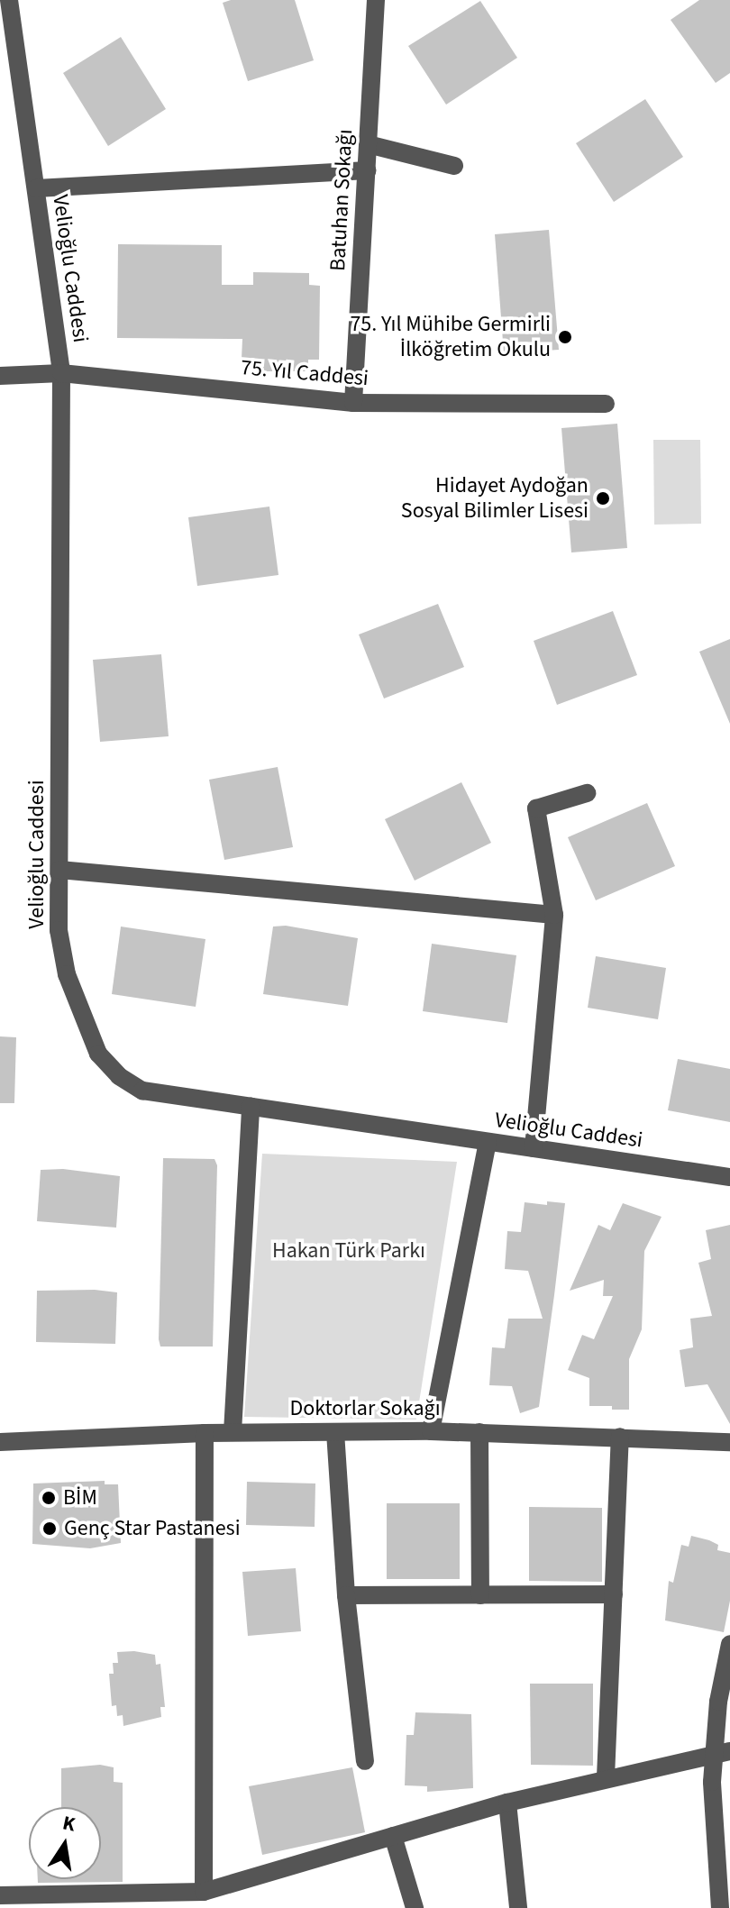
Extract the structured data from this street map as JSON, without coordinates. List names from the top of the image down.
{
  "streets": {
    "street": [
      "Batuhan Sokağı",
      "Velioğlu Caddesi",
      "75. Yıl Caddesi",
      "Doktorlar Sokağı"
    ]
  },
  "crossings": [
    ["Batuhan Sokağı", "75. Yıl Caddesi"],
    ["Velioğlu Caddesi", "75. Yıl Caddesi"]
  ],
  "parks": ["Hakan Türk Parkı"],
  "places": [
    "75. Yıl Mühibe Germirli İlköğretim Okulu",
    "Hidayet Aydoğan Sosyal Bilimler Lisesi",
    "BİM",
    "Genç Star Pastanesi"
  ],
  "north": "top"
}
